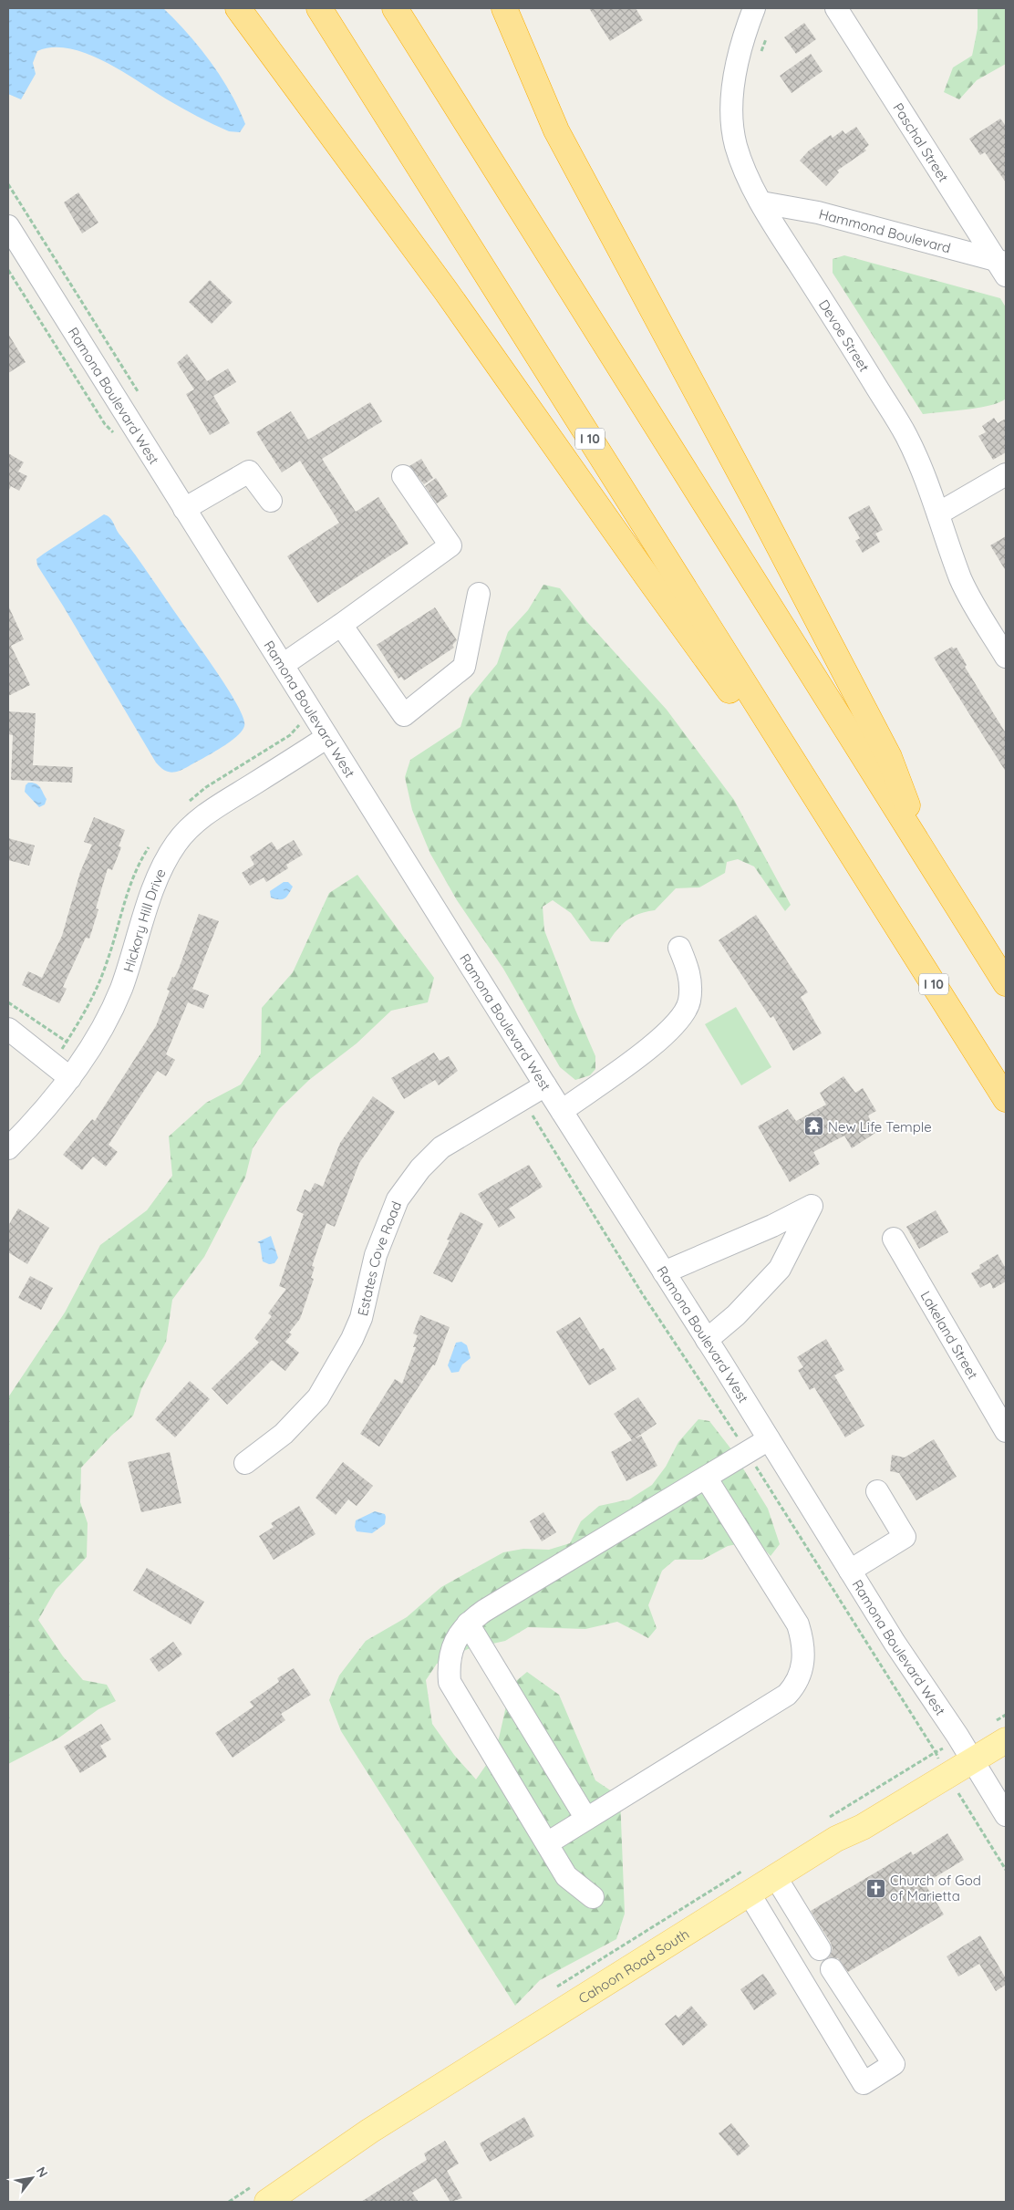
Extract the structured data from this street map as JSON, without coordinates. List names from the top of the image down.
{
  "streets": {
    "highway": ["I 10"],
    "main road": ["Cahoon Road South"],
    "street": [
      "Paschal Street",
      "Hammond Boulevard",
      "Devoe Street",
      "Ramona Boulevard West",
      "Hickory Hill Drive",
      "Estates Cove Road",
      "Lakeland Street"
    ]
  },
  "crossings": [
    ["Paschal Street", "Hammond Boulevard"],
    ["Hammond Boulevard", "Devoe Street"],
    ["Ramona Boulevard West", "Hickory Hill Drive"],
    ["Ramona Boulevard West", "Estates Cove Road"],
    ["Ramona Boulevard West", "Cahoon Road South"]
  ],
  "places": {
    "temple": ["New Life Temple"],
    "church": ["Church of God of Marietta"]
  },
  "north": "top right"
}
